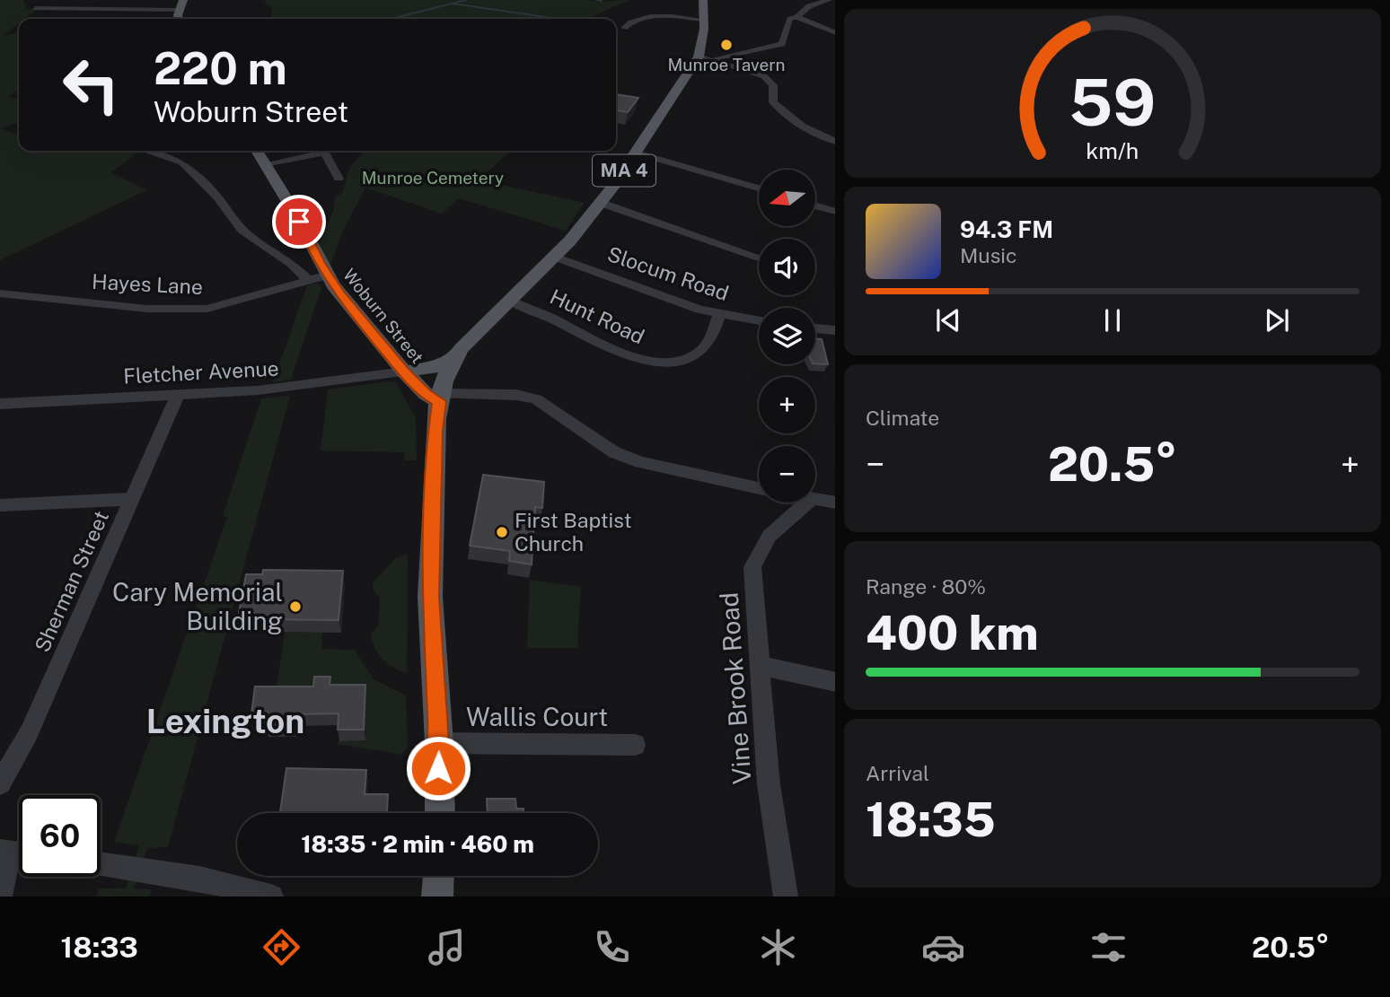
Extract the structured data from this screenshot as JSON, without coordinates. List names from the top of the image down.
{
  "streets": {
    "main road": ["MA 4", "Woburn Street"],
    "street": [
      "Slocum Road",
      "Hayes Lane",
      "Hunt Road",
      "Fletcher Avenue",
      "Sherman Street",
      "Vine Brook Road",
      "Wallis Court"
    ]
  },
  "crossings": [
    ["MA 4", "Slocum Road"],
    ["MA 4", "Woburn Street"],
    ["MA 4", "Hunt Road"],
    ["MA 4", "Wallis Court"],
    ["Slocum Road", "Hunt Road"],
    ["Hayes Lane", "Woburn Street"],
    ["Woburn Street", "Fletcher Avenue"],
    ["Fletcher Avenue", "Sherman Street"]
  ],
  "districts": ["Lexington"],
  "parks": ["Munroe Cemetery"],
  "places": ["Munroe Tavern", "First Baptist Church", "Cary Memorial Building"],
  "north": "left",
  "page": {
    "turn": ["220 m", "Woburn Street"],
    "map_buttons": ["+", "−"],
    "song": ["94.3 FM", "Music"],
    "tile": [
      "Climate",
      ["Range · 80%", "400 km"],
      ["Arrival", "18:35"]
    ],
    "heat": ["−", "20.5°", "+"],
    "limit": "60",
    "trip": "18:35 · 2 min · 460 m",
    "tabs": ["18:33", "20.5°"],
    "gauge": ["59", "km/h"]
  }
}
